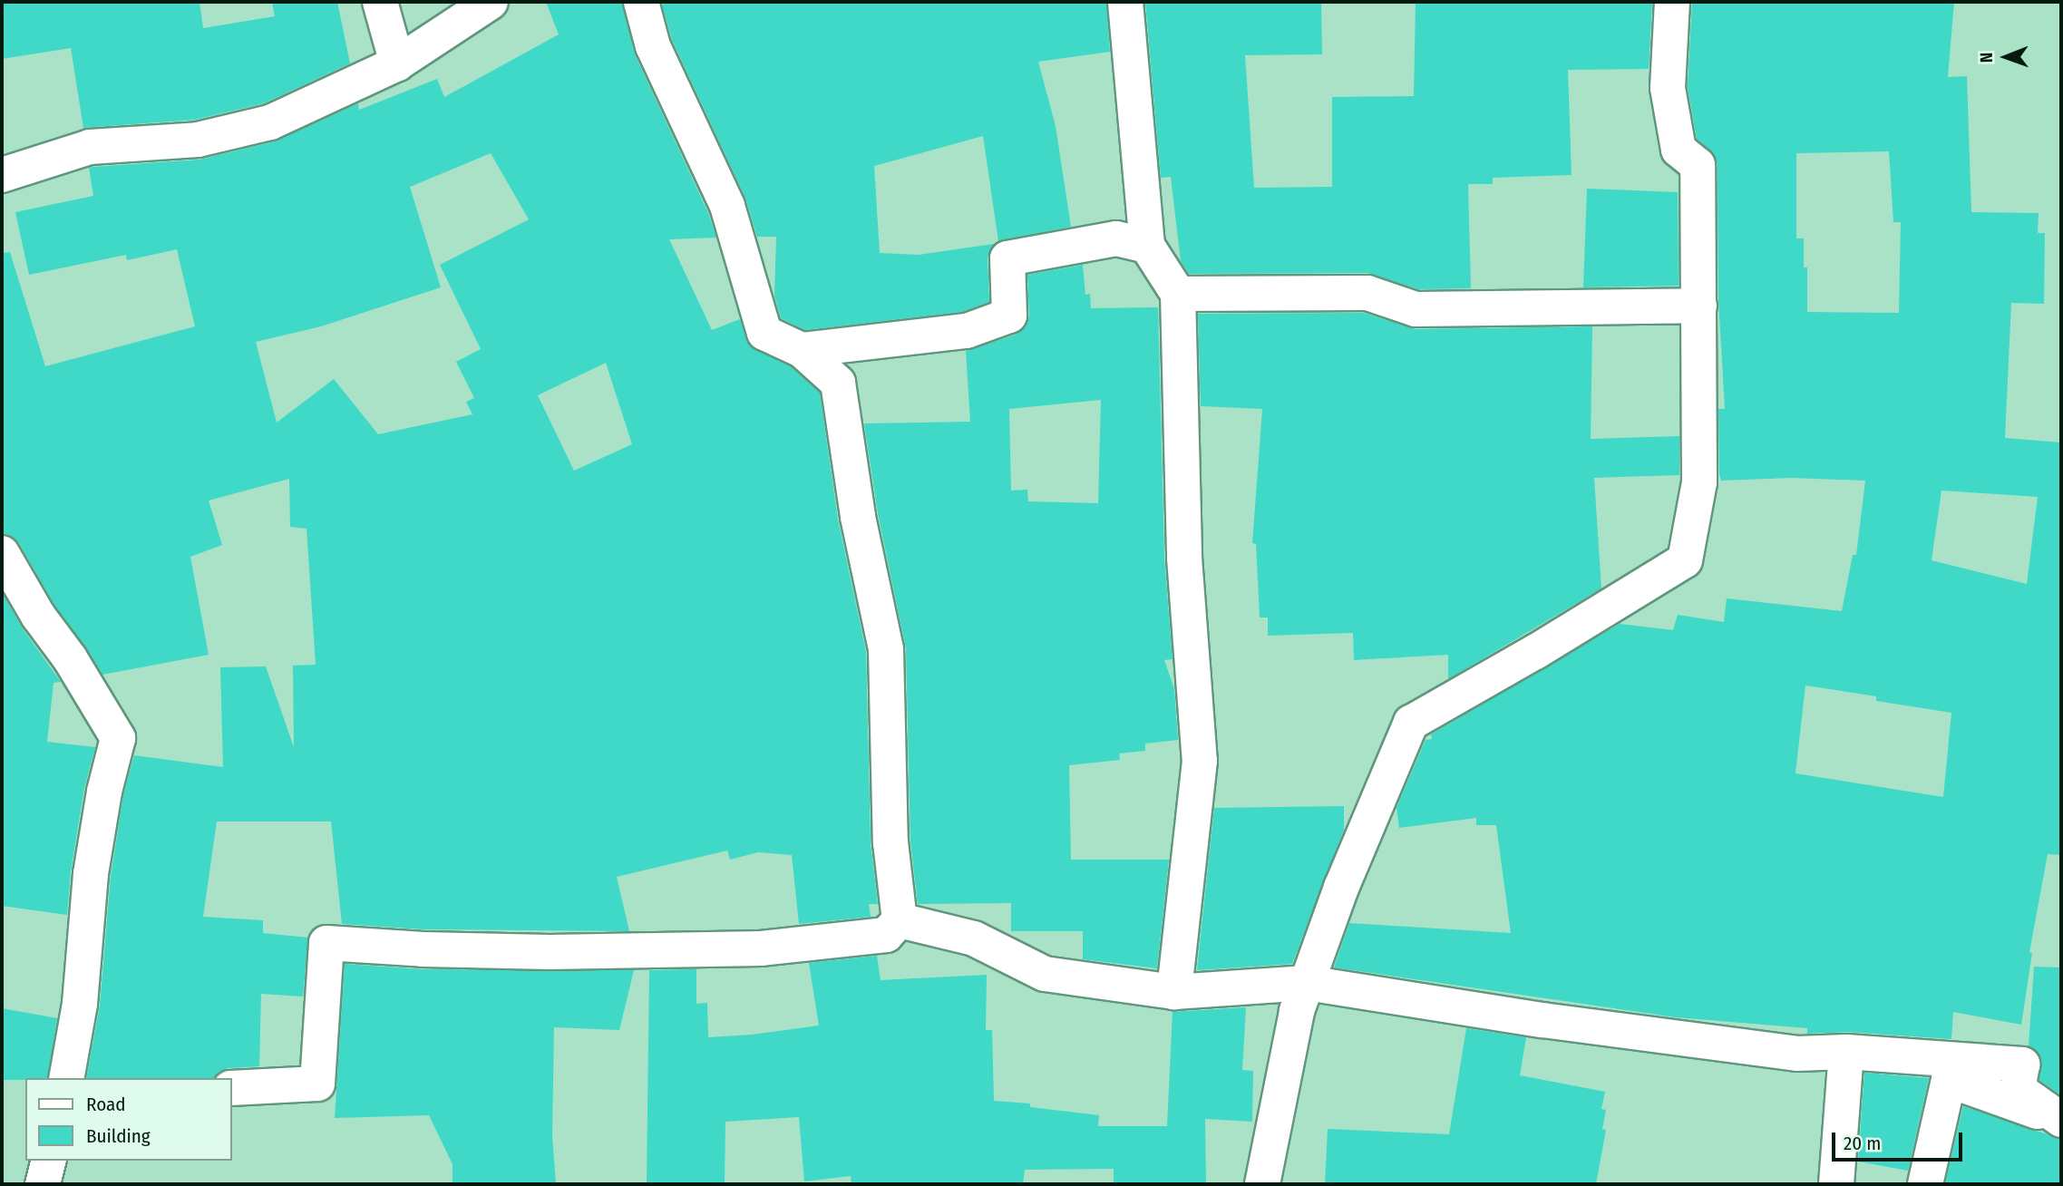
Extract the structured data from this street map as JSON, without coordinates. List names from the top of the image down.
{
  "legend": ["Road", "Building"],
  "scale_bar": "20 m",
  "north": "left"
}
